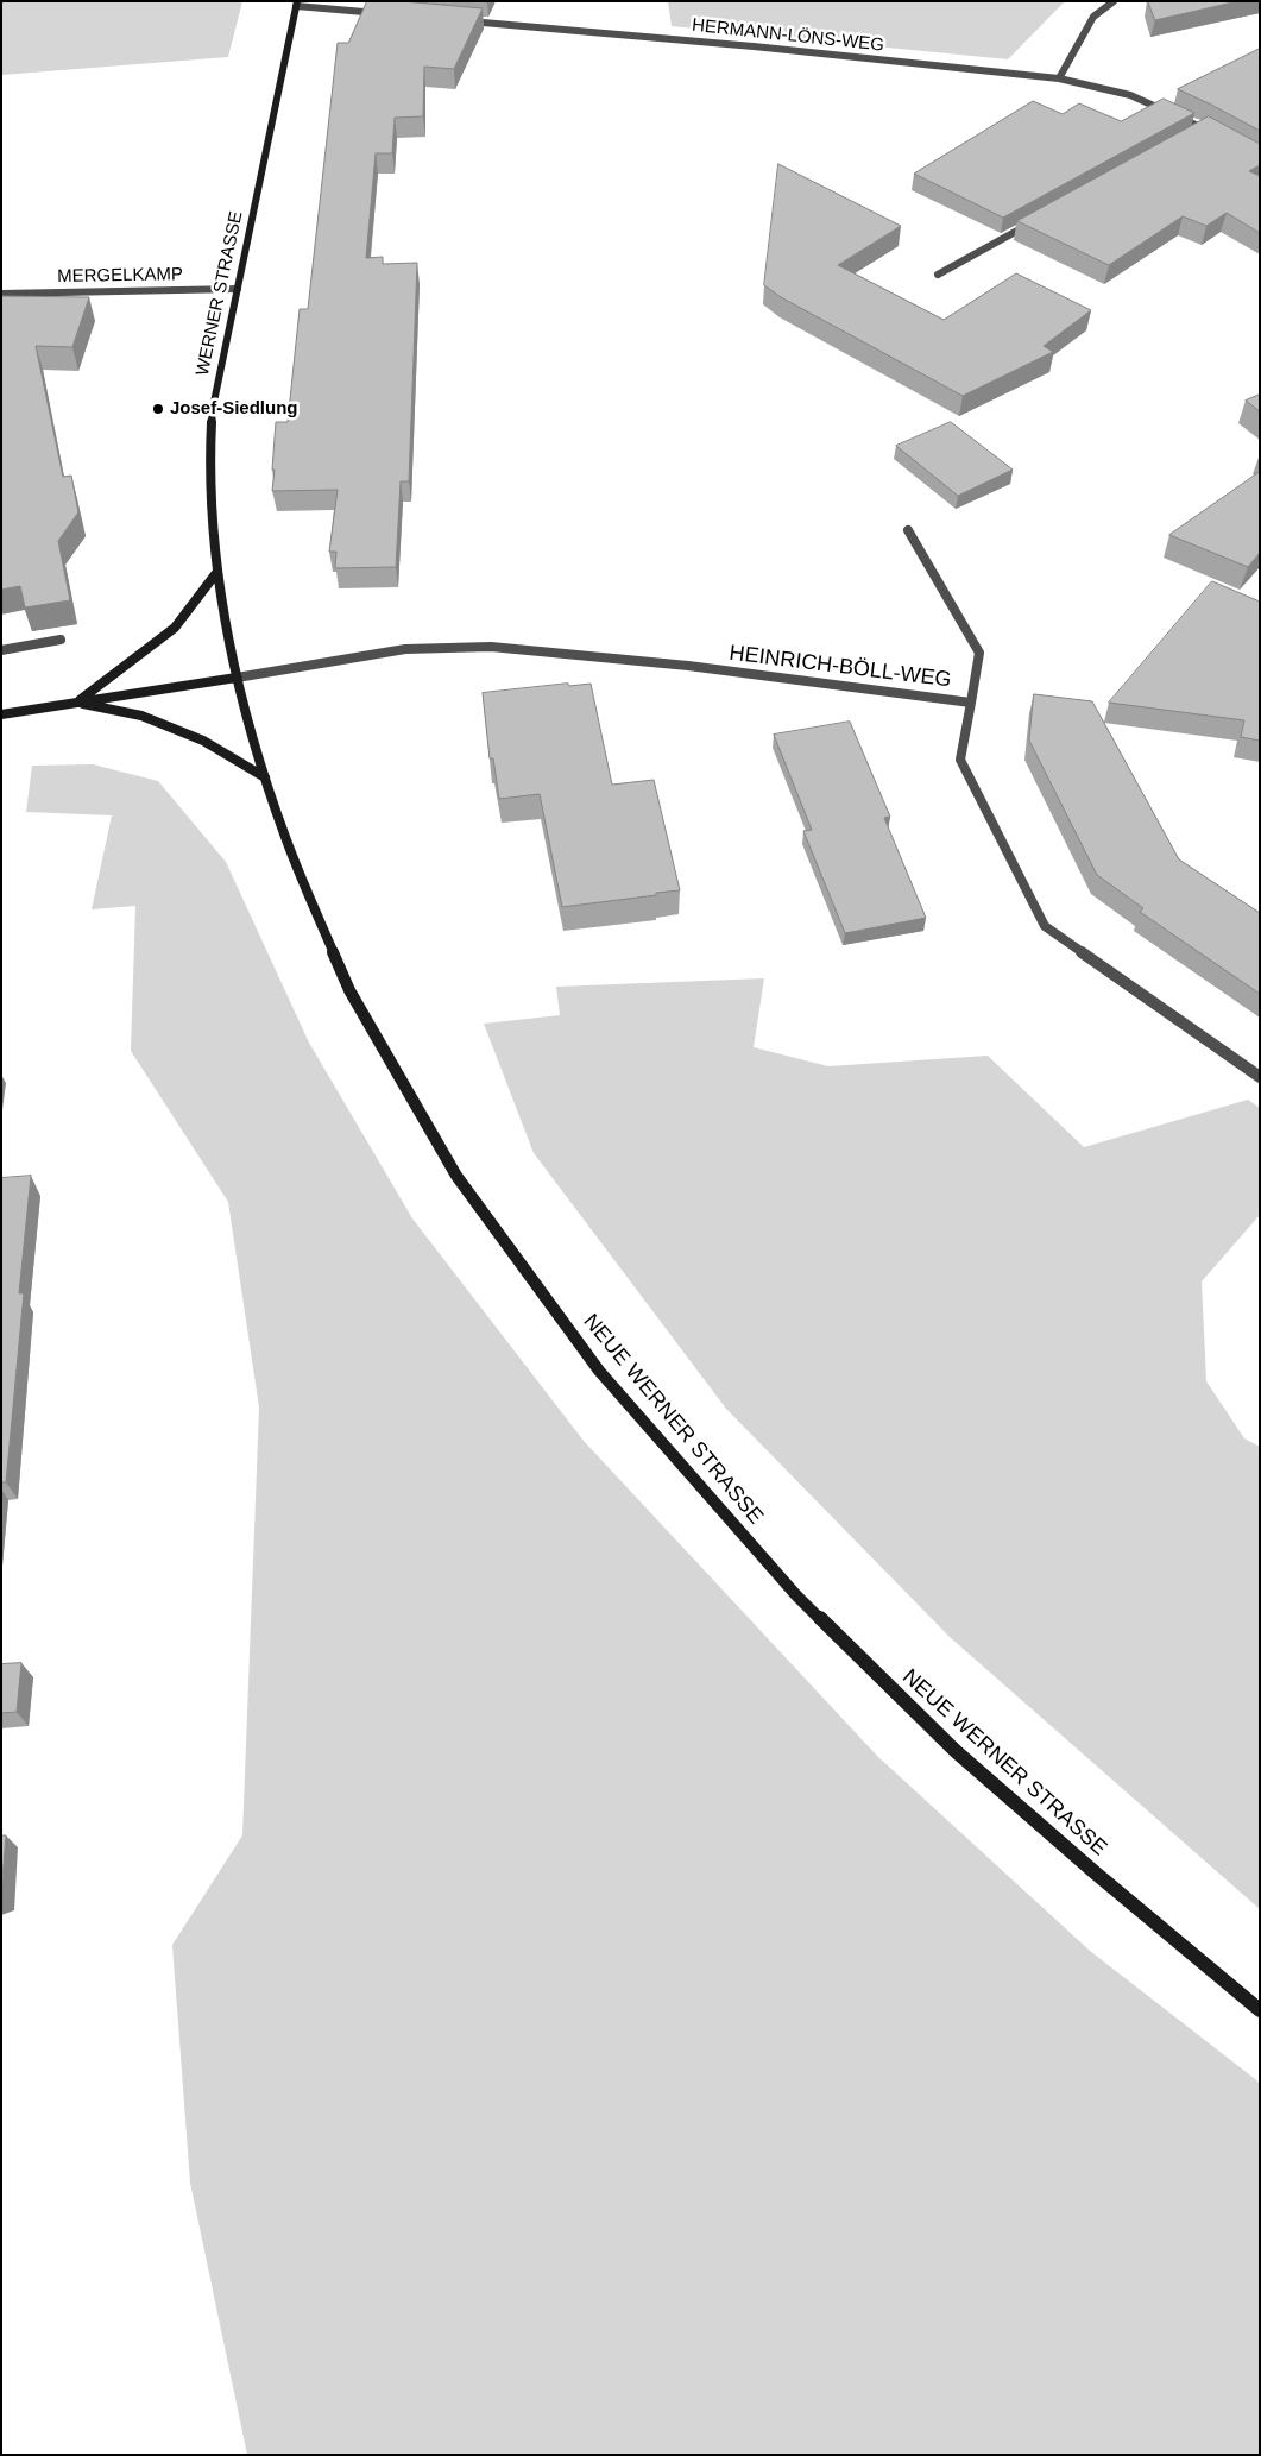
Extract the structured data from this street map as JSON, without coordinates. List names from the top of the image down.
{
  "streets": {
    "main road": ["WERNER STRASSE", "NEUE WERNER STRASSE"],
    "street": ["HERMANN-LÖNS-WEG", "MERGELKAMP", "HEINRICH-BÖLL-WEG"]
  },
  "crossings": [
    ["MERGELKAMP", "WERNER STRASSE"],
    ["WERNER STRASSE", "HEINRICH-BÖLL-WEG"],
    ["WERNER STRASSE", "NEUE WERNER STRASSE"],
    ["HEINRICH-BÖLL-WEG", "NEUE WERNER STRASSE"]
  ],
  "places": ["Josef-Siedlung"]
}
